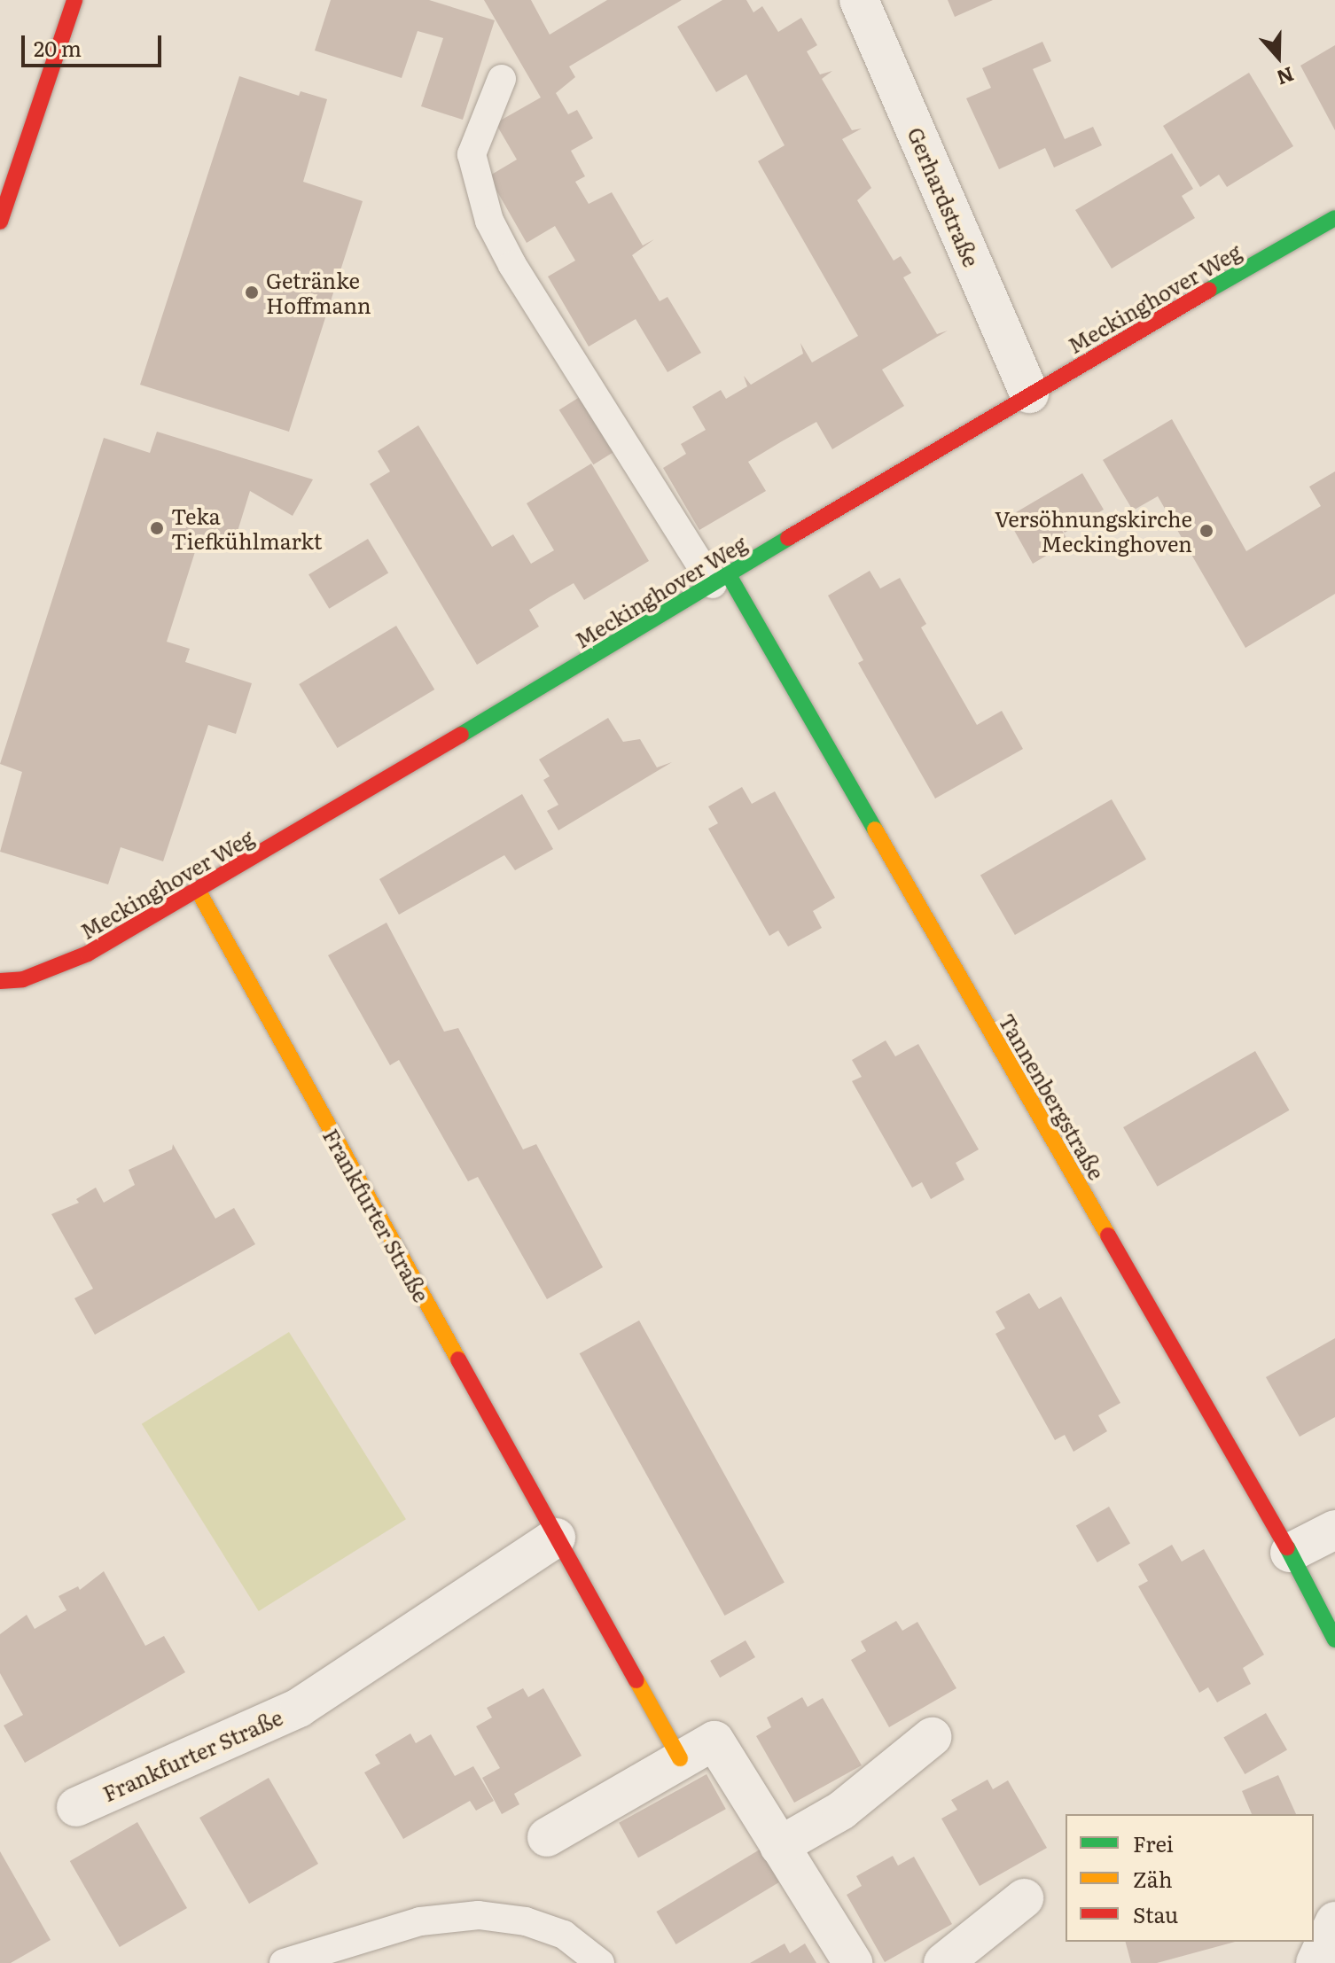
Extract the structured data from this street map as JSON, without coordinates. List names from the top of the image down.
{
  "streets": {
    "street": [
      "Gerhardstraße",
      "Meckinghover Weg",
      "Tannenbergstraße",
      "Frankfurter Straße"
    ]
  },
  "crossings": [
    ["Gerhardstraße", "Meckinghover Weg"],
    ["Meckinghover Weg", "Tannenbergstraße"],
    ["Meckinghover Weg", "Frankfurter Straße"]
  ],
  "places": ["Getränke Hoffmann", "Teka Tiefkühlmarkt", "Versöhnungskirche Meckinghoven"],
  "legend": ["Frei", "Zäh", "Stau"],
  "scale_bar": "20 m",
  "north": "bottom"
}
